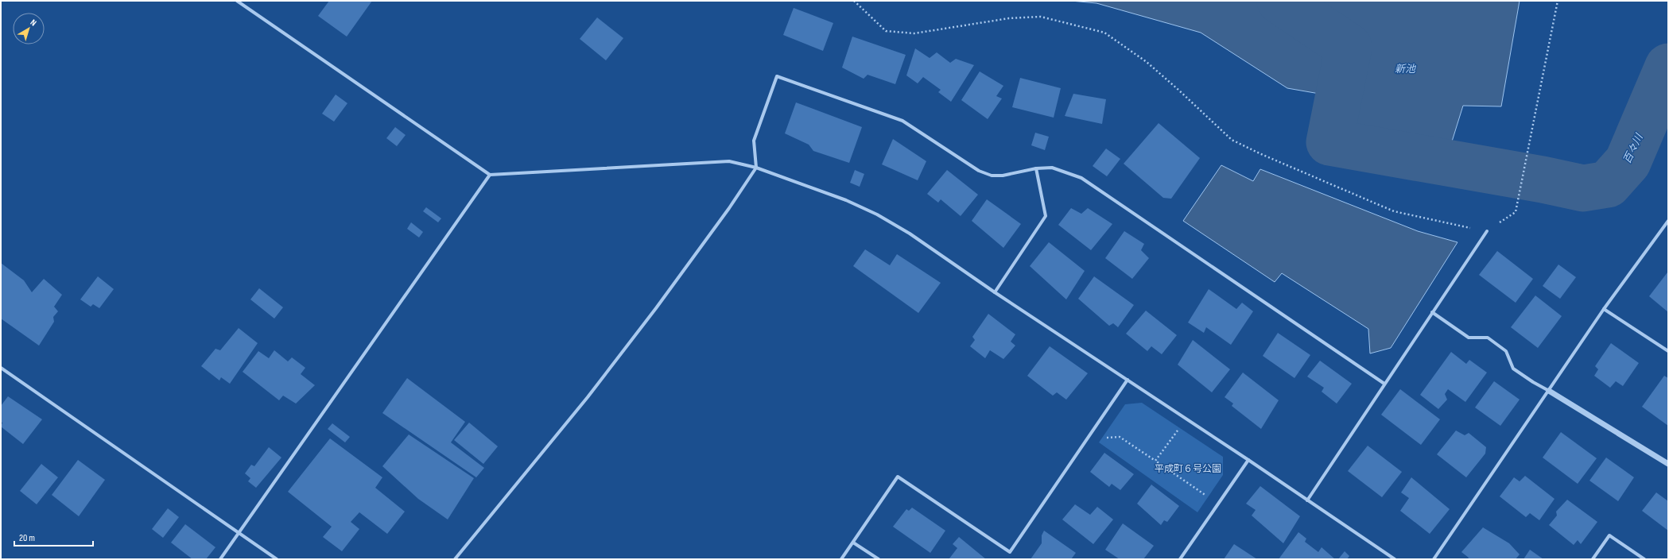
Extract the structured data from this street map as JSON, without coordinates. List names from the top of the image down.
{
  "water": ["新池", "百々川"],
  "parks": ["平成町６号公園"],
  "scale_bar": "20 m",
  "north": "top right"
}
